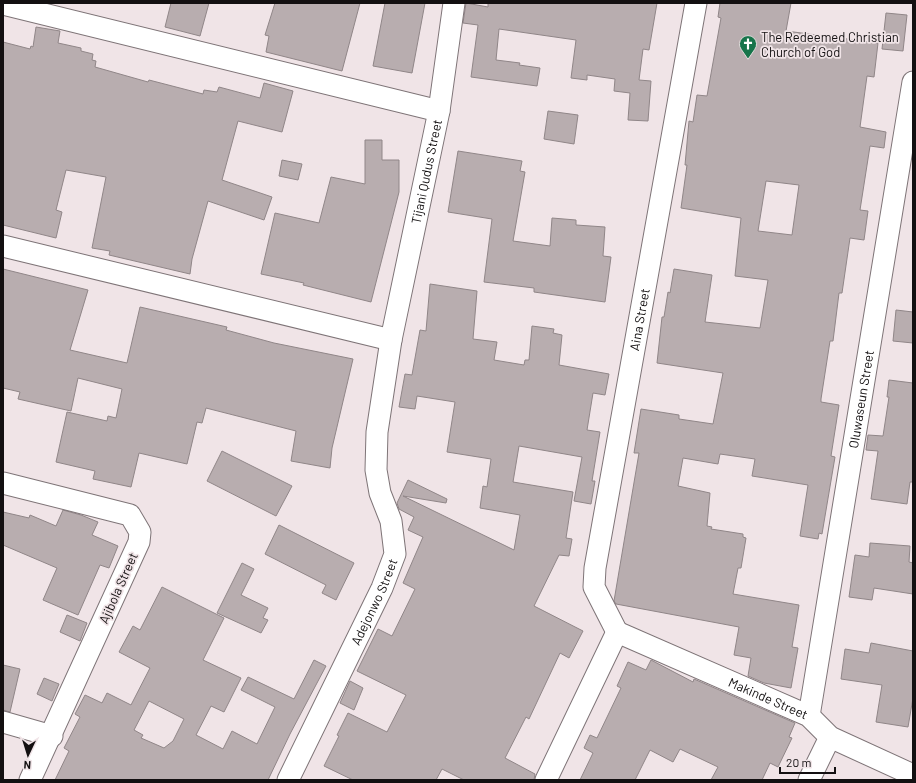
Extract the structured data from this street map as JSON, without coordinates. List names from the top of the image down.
{
  "streets": {
    "street": [
      "Tijani Qudus Street",
      "Aina Street",
      "Oluwaseun Street",
      "Ajibola Street",
      "Adejonwo Street",
      "Makinde Street"
    ]
  },
  "crossings": [
    ["Tijani Qudus Street", "Adejonwo Street"],
    ["Aina Street", "Makinde Street"],
    ["Oluwaseun Street", "Makinde Street"]
  ],
  "places": {
    "church": ["The Redeemed Christian Church of God"]
  },
  "scale_bar": "20 m",
  "north": "bottom"
}
